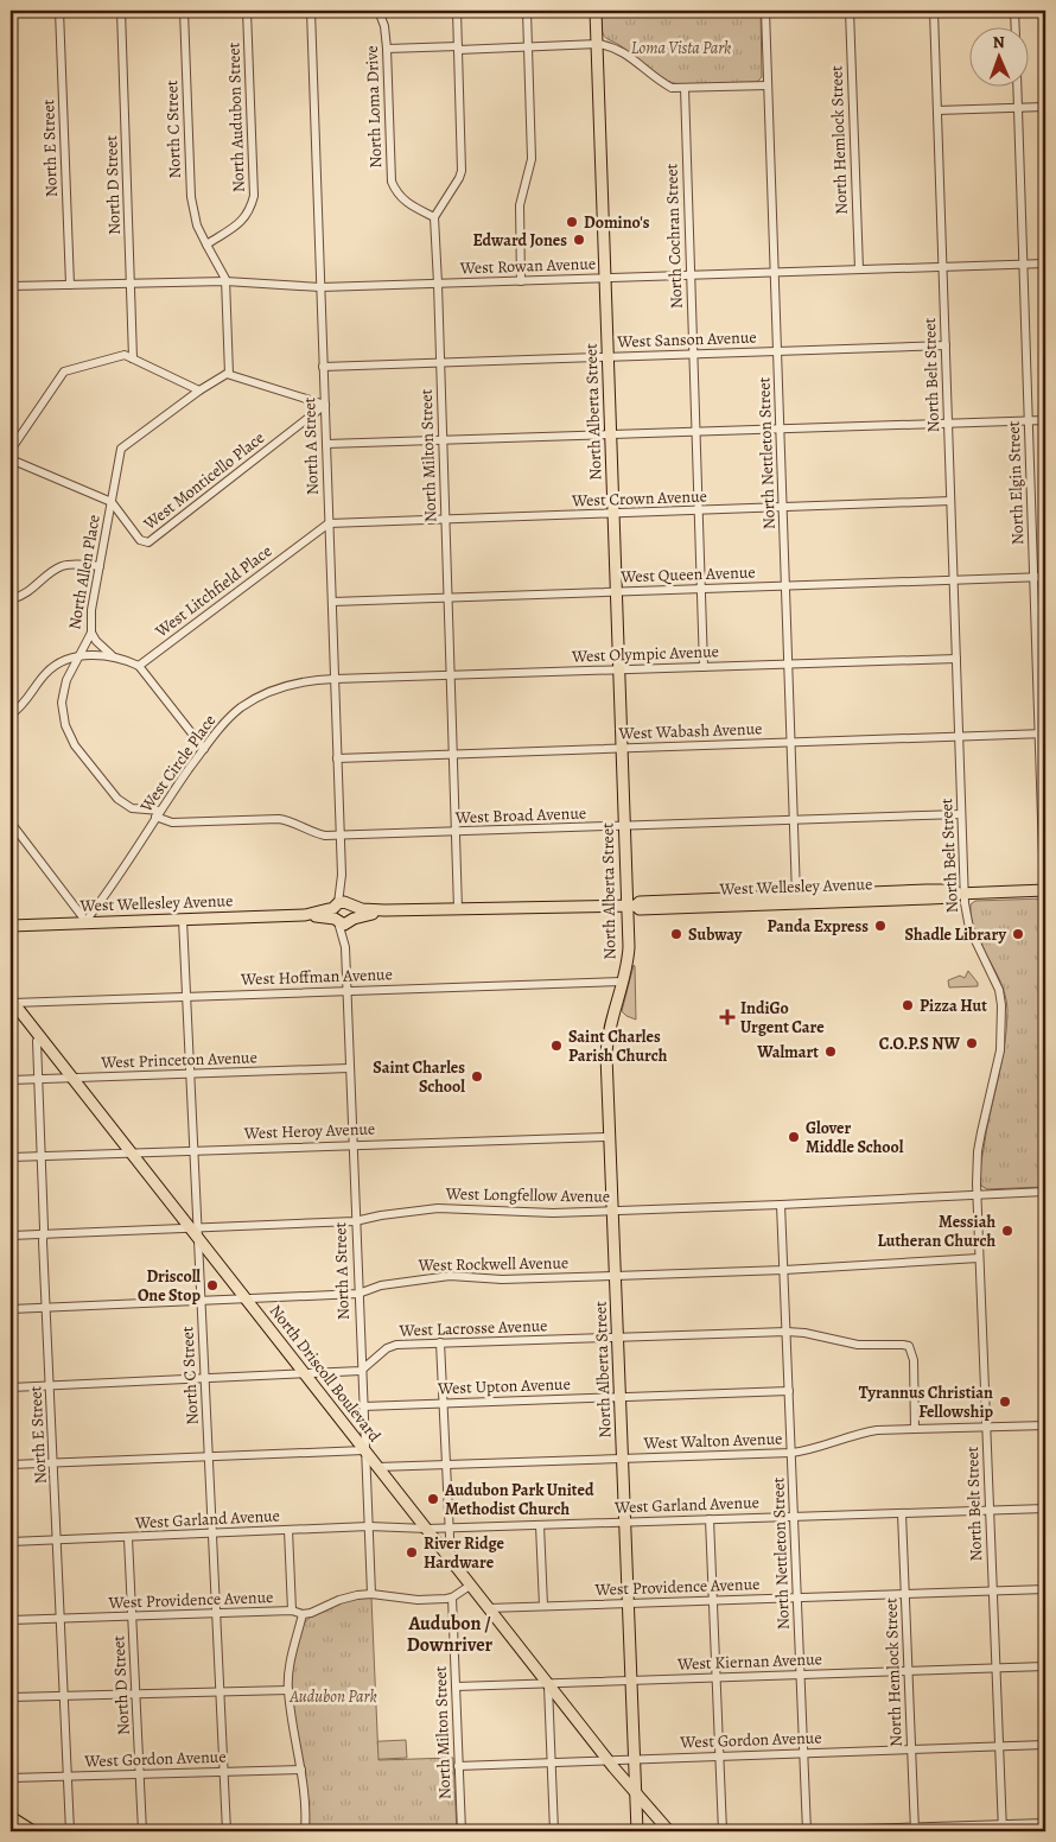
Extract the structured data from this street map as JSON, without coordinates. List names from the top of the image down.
{
  "streets": {
    "main road": ["North Alberta Street", "West Wellesley Avenue", "North Driscoll Boulevard"],
    "street": [
      "North Loma Drive",
      "North Audubon Street",
      "North C Street",
      "North Hemlock Street",
      "North E Street",
      "North D Street",
      "North Cochran Street",
      "West Rowan Avenue",
      "West Sanson Avenue",
      "North Belt Street",
      "North A Street",
      "North Nettleton Street",
      "North Milton Street",
      "West Monticello Place",
      "North Elgin Street",
      "West Crown Avenue",
      "North Allen Place",
      "West Queen Avenue",
      "West Litchfield Place",
      "West Olympic Avenue",
      "West Wabash Avenue",
      "West Circle Place",
      "West Broad Avenue",
      "West Hoffman Avenue",
      "West Princeton Avenue",
      "West Heroy Avenue",
      "West Longfellow Avenue",
      "West Rockwell Avenue",
      "West Lacrosse Avenue",
      "West Upton Avenue",
      "West Walton Avenue",
      "West Garland Avenue",
      "West Providence Avenue",
      "West Kiernan Avenue",
      "West Gordon Avenue"
    ]
  },
  "crossings": [
    ["North Loma Drive", "North Milton Street"],
    ["North Audubon Street", "North C Street"],
    ["North C Street", "West Wellesley Avenue"],
    ["North C Street", "West Hoffman Avenue"],
    ["North C Street", "West Princeton Avenue"],
    ["North C Street", "West Heroy Avenue"],
    ["North C Street", "West Longfellow Avenue"],
    ["North C Street", "West Rockwell Avenue"],
    ["North C Street", "North Driscoll Boulevard"],
    ["North C Street", "West Garland Avenue"],
    ["North C Street", "West Providence Avenue"],
    ["North C Street", "West Gordon Avenue"],
    ["North Hemlock Street", "West Rowan Avenue"],
    ["North Hemlock Street", "West Garland Avenue"],
    ["North Hemlock Street", "West Providence Avenue"],
    ["North Hemlock Street", "West Kiernan Avenue"],
    ["North Hemlock Street", "West Gordon Avenue"],
    ["North E Street", "West Rowan Avenue"],
    ["North E Street", "West Princeton Avenue"],
    ["North E Street", "West Heroy Avenue"],
    ["North E Street", "West Longfellow Avenue"],
    ["North E Street", "West Rockwell Avenue"],
    ["North E Street", "North Driscoll Boulevard"],
    ["North E Street", "West Garland Avenue"],
    ["North E Street", "West Providence Avenue"],
    ["North E Street", "West Gordon Avenue"],
    ["North D Street", "West Rowan Avenue"],
    ["North D Street", "West Garland Avenue"],
    ["North D Street", "West Providence Avenue"],
    ["North D Street", "West Gordon Avenue"],
    ["North Cochran Street", "West Rowan Avenue"],
    ["North Cochran Street", "West Sanson Avenue"],
    ["North Cochran Street", "West Crown Avenue"],
    ["North Cochran Street", "West Queen Avenue"],
    ["North Cochran Street", "West Olympic Avenue"],
    ["West Rowan Avenue", "North Belt Street"],
    ["West Rowan Avenue", "North Alberta Street"],
    ["West Rowan Avenue", "North A Street"],
    ["West Rowan Avenue", "North Nettleton Street"],
    ["West Rowan Avenue", "North Milton Street"],
    ["West Rowan Avenue", "North Elgin Street"],
    ["West Sanson Avenue", "North Belt Street"],
    ["West Sanson Avenue", "North Alberta Street"],
    ["West Sanson Avenue", "North A Street"],
    ["West Sanson Avenue", "North Nettleton Street"],
    ["West Sanson Avenue", "North Milton Street"],
    ["North Belt Street", "West Crown Avenue"],
    ["North Belt Street", "West Queen Avenue"],
    ["North Belt Street", "West Olympic Avenue"],
    ["North Belt Street", "West Wabash Avenue"],
    ["North Belt Street", "West Broad Avenue"],
    ["North Belt Street", "West Wellesley Avenue"],
    ["North Belt Street", "West Longfellow Avenue"],
    ["North Belt Street", "West Rockwell Avenue"],
    ["North Belt Street", "West Walton Avenue"],
    ["North Belt Street", "West Garland Avenue"],
    ["North Belt Street", "West Providence Avenue"],
    ["North Belt Street", "West Kiernan Avenue"],
    ["North Belt Street", "West Gordon Avenue"],
    ["North Alberta Street", "West Crown Avenue"],
    ["North Alberta Street", "West Queen Avenue"],
    ["North Alberta Street", "West Olympic Avenue"],
    ["North Alberta Street", "West Wabash Avenue"],
    ["North Alberta Street", "West Broad Avenue"],
    ["North Alberta Street", "West Wellesley Avenue"],
    ["North Alberta Street", "West Hoffman Avenue"],
    ["North Alberta Street", "West Heroy Avenue"],
    ["North Alberta Street", "West Longfellow Avenue"],
    ["North Alberta Street", "West Rockwell Avenue"],
    ["North Alberta Street", "West Lacrosse Avenue"],
    ["North Alberta Street", "North Driscoll Boulevard"],
    ["North Alberta Street", "West Upton Avenue"],
    ["North Alberta Street", "West Walton Avenue"],
    ["North Alberta Street", "West Garland Avenue"],
    ["North Alberta Street", "West Providence Avenue"],
    ["North Alberta Street", "West Kiernan Avenue"],
    ["North Alberta Street", "West Gordon Avenue"],
    ["North A Street", "West Monticello Place"],
    ["North A Street", "West Crown Avenue"],
    ["North A Street", "West Queen Avenue"],
    ["North A Street", "West Litchfield Place"],
    ["North A Street", "West Olympic Avenue"],
    ["North A Street", "West Wabash Avenue"],
    ["North A Street", "West Circle Place"],
    ["North A Street", "West Broad Avenue"],
    ["North A Street", "West Wellesley Avenue"],
    ["North A Street", "West Hoffman Avenue"],
    ["North A Street", "West Princeton Avenue"],
    ["North A Street", "West Heroy Avenue"],
    ["North A Street", "West Longfellow Avenue"],
    ["North A Street", "West Rockwell Avenue"],
    ["North A Street", "West Lacrosse Avenue"],
    ["North A Street", "North Driscoll Boulevard"],
    ["North A Street", "West Upton Avenue"],
    ["North A Street", "West Garland Avenue"],
    ["North Nettleton Street", "West Crown Avenue"],
    ["North Nettleton Street", "West Queen Avenue"],
    ["North Nettleton Street", "West Olympic Avenue"],
    ["North Nettleton Street", "West Wabash Avenue"],
    ["North Nettleton Street", "West Broad Avenue"],
    ["North Nettleton Street", "West Wellesley Avenue"],
    ["North Nettleton Street", "West Longfellow Avenue"],
    ["North Nettleton Street", "West Rockwell Avenue"],
    ["North Nettleton Street", "West Lacrosse Avenue"],
    ["North Nettleton Street", "West Upton Avenue"],
    ["North Nettleton Street", "West Walton Avenue"],
    ["North Nettleton Street", "West Garland Avenue"],
    ["North Nettleton Street", "West Providence Avenue"],
    ["North Nettleton Street", "West Kiernan Avenue"],
    ["North Nettleton Street", "West Gordon Avenue"],
    ["North Milton Street", "West Crown Avenue"],
    ["North Milton Street", "West Queen Avenue"],
    ["North Milton Street", "West Olympic Avenue"],
    ["North Milton Street", "West Wabash Avenue"],
    ["North Milton Street", "West Broad Avenue"],
    ["North Milton Street", "West Wellesley Avenue"],
    ["North Milton Street", "West Kiernan Avenue"],
    ["North Milton Street", "West Gordon Avenue"],
    ["West Monticello Place", "North Allen Place"],
    ["North Elgin Street", "West Queen Avenue"],
    ["North Elgin Street", "West Wabash Avenue"],
    ["North Elgin Street", "West Wellesley Avenue"],
    ["West Crown Avenue", "West Litchfield Place"],
    ["North Allen Place", "West Circle Place"],
    ["North Allen Place", "West Broad Avenue"],
    ["West Olympic Avenue", "West Circle Place"],
    ["West Circle Place", "West Broad Avenue"],
    ["West Circle Place", "West Wellesley Avenue"],
    ["West Hoffman Avenue", "North Driscoll Boulevard"],
    ["West Princeton Avenue", "North Driscoll Boulevard"],
    ["West Heroy Avenue", "North Driscoll Boulevard"],
    ["West Longfellow Avenue", "North Driscoll Boulevard"],
    ["West Rockwell Avenue", "North Driscoll Boulevard"],
    ["West Lacrosse Avenue", "West Walton Avenue"],
    ["North Driscoll Boulevard", "West Walton Avenue"],
    ["North Driscoll Boulevard", "West Garland Avenue"],
    ["North Driscoll Boulevard", "West Providence Avenue"],
    ["North Driscoll Boulevard", "West Kiernan Avenue"],
    ["North Driscoll Boulevard", "West Gordon Avenue"]
  ],
  "districts": ["Audubon / Downriver"],
  "parks": ["Loma Vista Park", "Audubon Park"],
  "places": {
    "other": [
      "Domino's",
      "Edward Jones",
      "Panda Express",
      "Subway",
      "Shadle Library",
      "Pizza Hut",
      "C.O.P.S NW",
      "Saint Charles Parish Church",
      "Walmart",
      "Saint Charles School",
      "Glover Middle School",
      "Messiah Lutheran Church",
      "Driscoll One Stop",
      "Tyrannus Christian Fellowship",
      "Audubon Park United Methodist Church",
      "River Ridge Hardware"
    ],
    "health": ["IndiGo Urgent Care"]
  },
  "north": "top"
}
